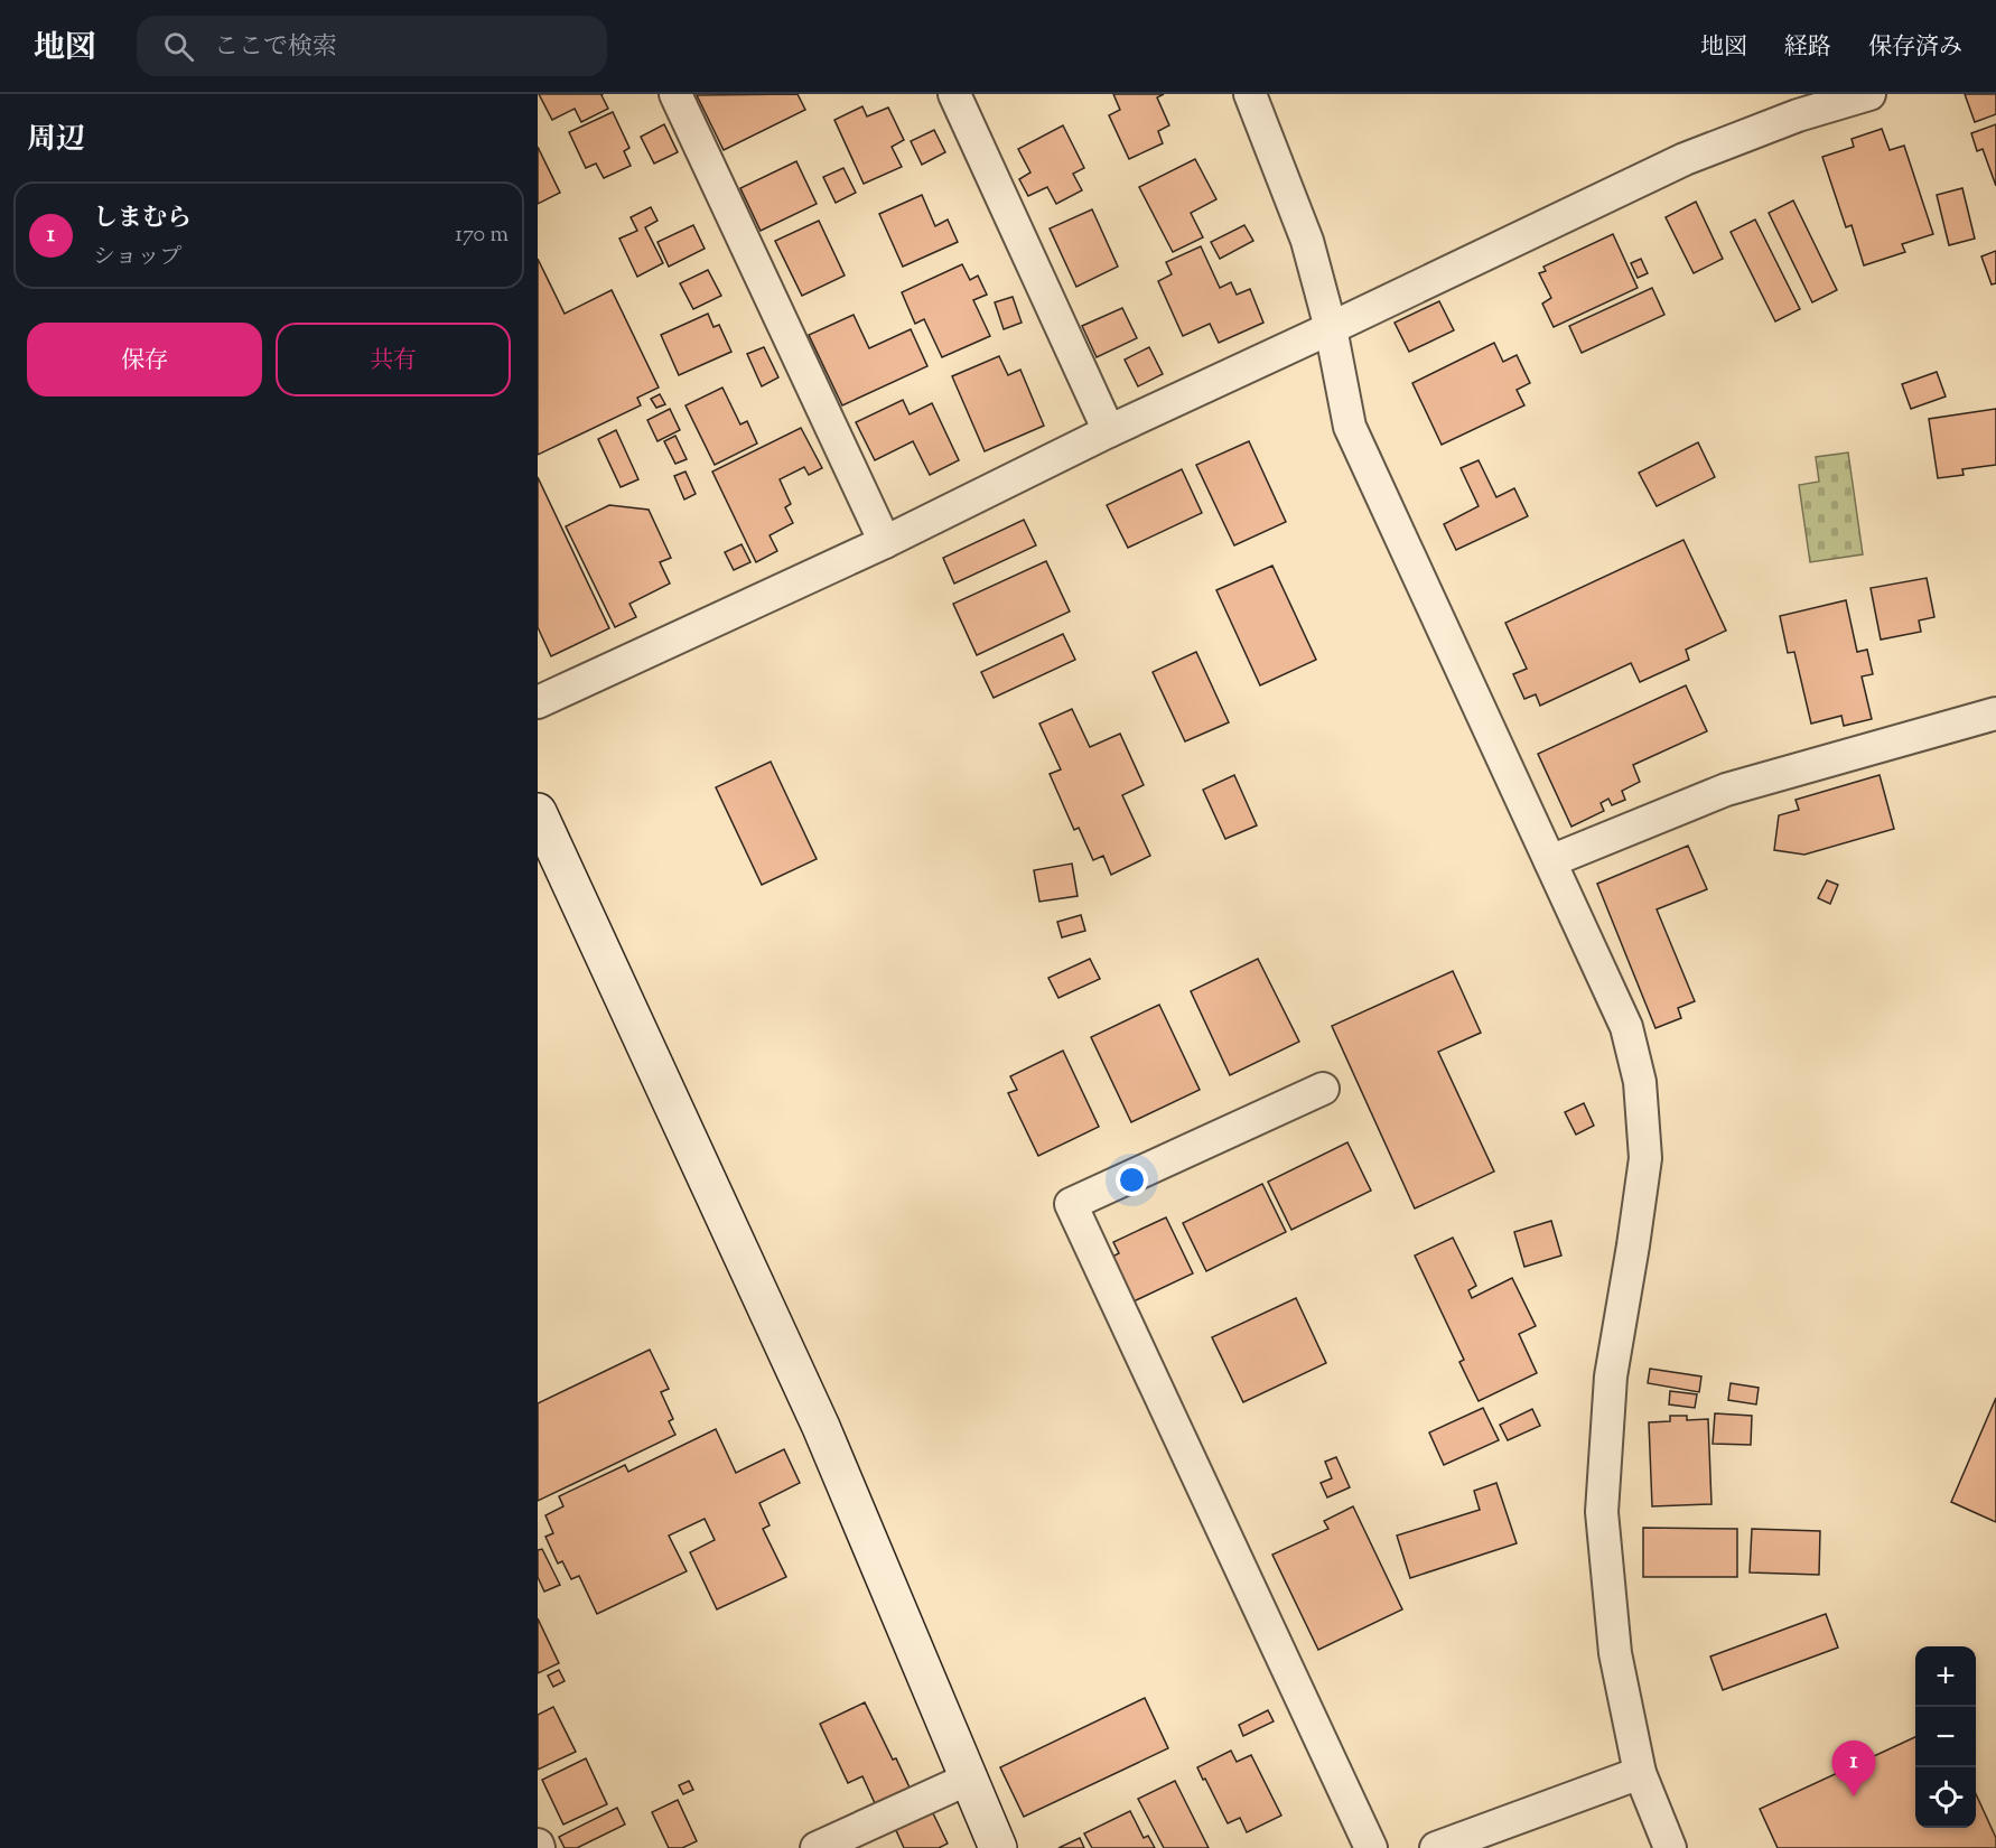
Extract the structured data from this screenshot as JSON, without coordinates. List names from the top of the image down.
{
  "page": {
    "header": "地図",
    "search": "ここで検索",
    "nav": ["地図", "経路", "保存済み"],
    "heading": "周辺",
    "list": [
      {
        "mark": "1",
        "name": "しまむら",
        "note": "ショップ",
        "value": "170 m"
      }
    ],
    "buttons": ["保存", "共有"],
    "map_buttons": ["+", "−"],
    "pins": "1"
  }
}
